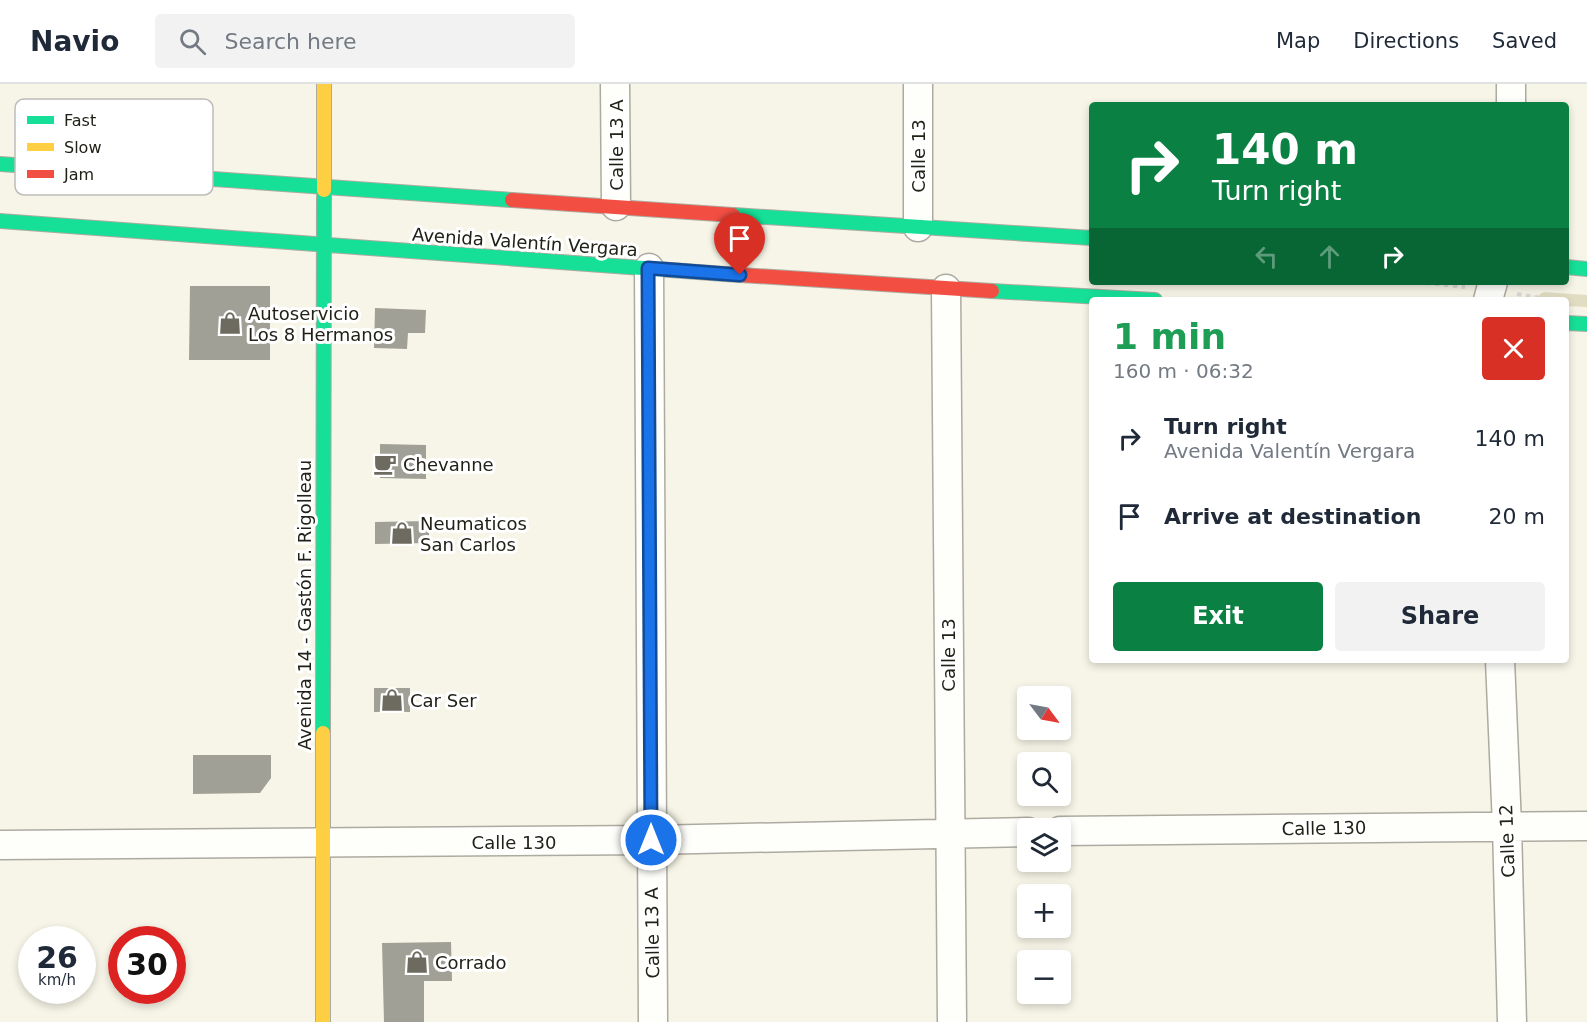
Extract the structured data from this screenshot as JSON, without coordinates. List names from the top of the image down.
{
  "streets": {
    "main road": ["Avenida Valentín Vergara", "Avenida 14 - Gastón F. Rigolleau"],
    "street": [
      "Calle 13 A",
      "Calle 13",
      "Calle 130",
      "Calle 12"
    ]
  },
  "crossings": [
    ["Calle 13 A", "Avenida Valentín Vergara"],
    ["Calle 13 A", "Calle 130"],
    ["Calle 13", "Avenida Valentín Vergara"],
    ["Calle 13", "Calle 130"],
    ["Avenida Valentín Vergara", "Avenida 14 - Gastón F. Rigolleau"],
    ["Avenida 14 - Gastón F. Rigolleau", "Calle 130"],
    ["Calle 130", "Calle 12"]
  ],
  "places": {
    "shop": [
      "Autoservicio Los 8 Hermanos",
      "Neumaticos San Carlos",
      "Car Ser",
      "Corrado"
    ],
    "cafe": ["Chevanne"]
  },
  "legend": ["Fast", "Slow", "Jam"],
  "north": "bottom right",
  "page": {
    "header": "Navio",
    "search": "Search here",
    "nav": ["Map", "Directions", "Saved"],
    "turn": ["140 m", "Turn right"],
    "heading": ["1 min", "160 m · 06:32"],
    "list": [
      {
        "name": "Turn right",
        "note": "Avenida Valentín Vergara",
        "value": "140 m"
      },
      {
        "name": "Arrive at destination",
        "value": "20 m"
      }
    ],
    "buttons": ["Exit", "Share"],
    "map_buttons": ["+", "−"],
    "speed": "26 km/h",
    "limit": "30"
  }
}
